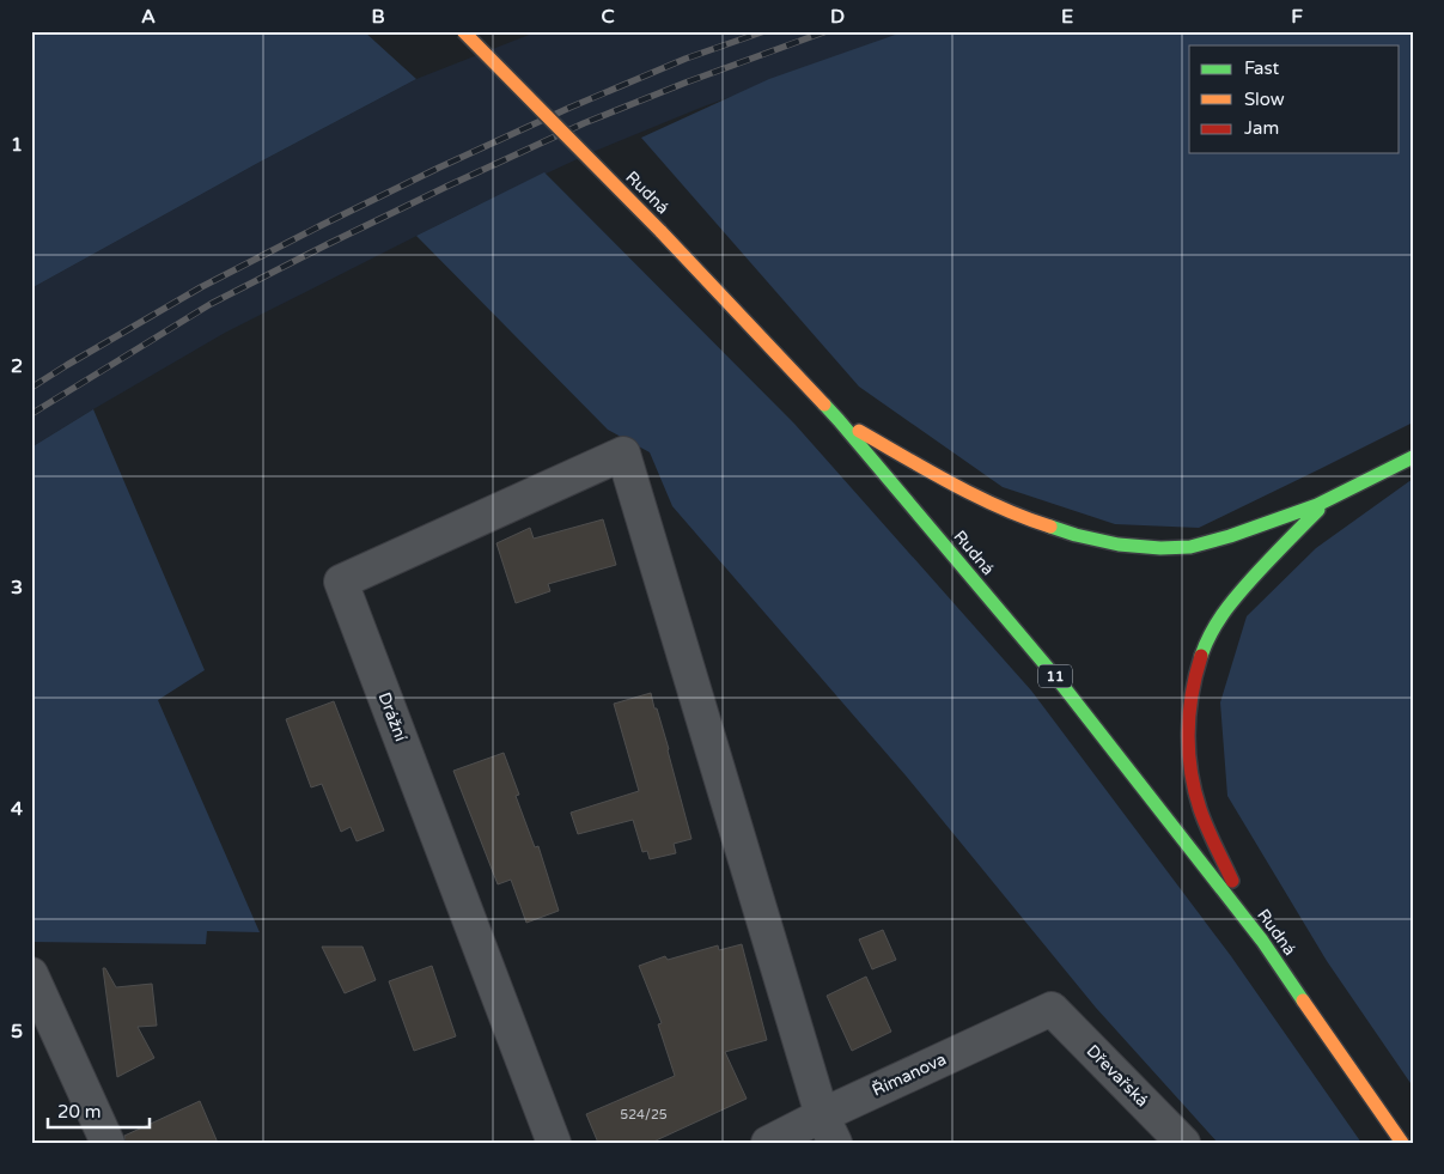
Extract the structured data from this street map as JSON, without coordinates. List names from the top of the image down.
{
  "streets": {
    "main road": ["Rudná", "11"],
    "street": ["Drážní", "Římanova", "Dřevařská"]
  },
  "crossings": [
    ["Drážní", "Římanova"],
    ["Římanova", "Dřevařská"]
  ],
  "house_numbers": ["524/25"],
  "legend": ["Fast", "Slow", "Jam"],
  "scale_bar": "20 m",
  "grid": {
    "columns": [
      "A",
      "B",
      "C",
      "D",
      "E",
      "F"
    ],
    "rows": [
      "1",
      "2",
      "3",
      "4",
      "5"
    ]
  }
}
